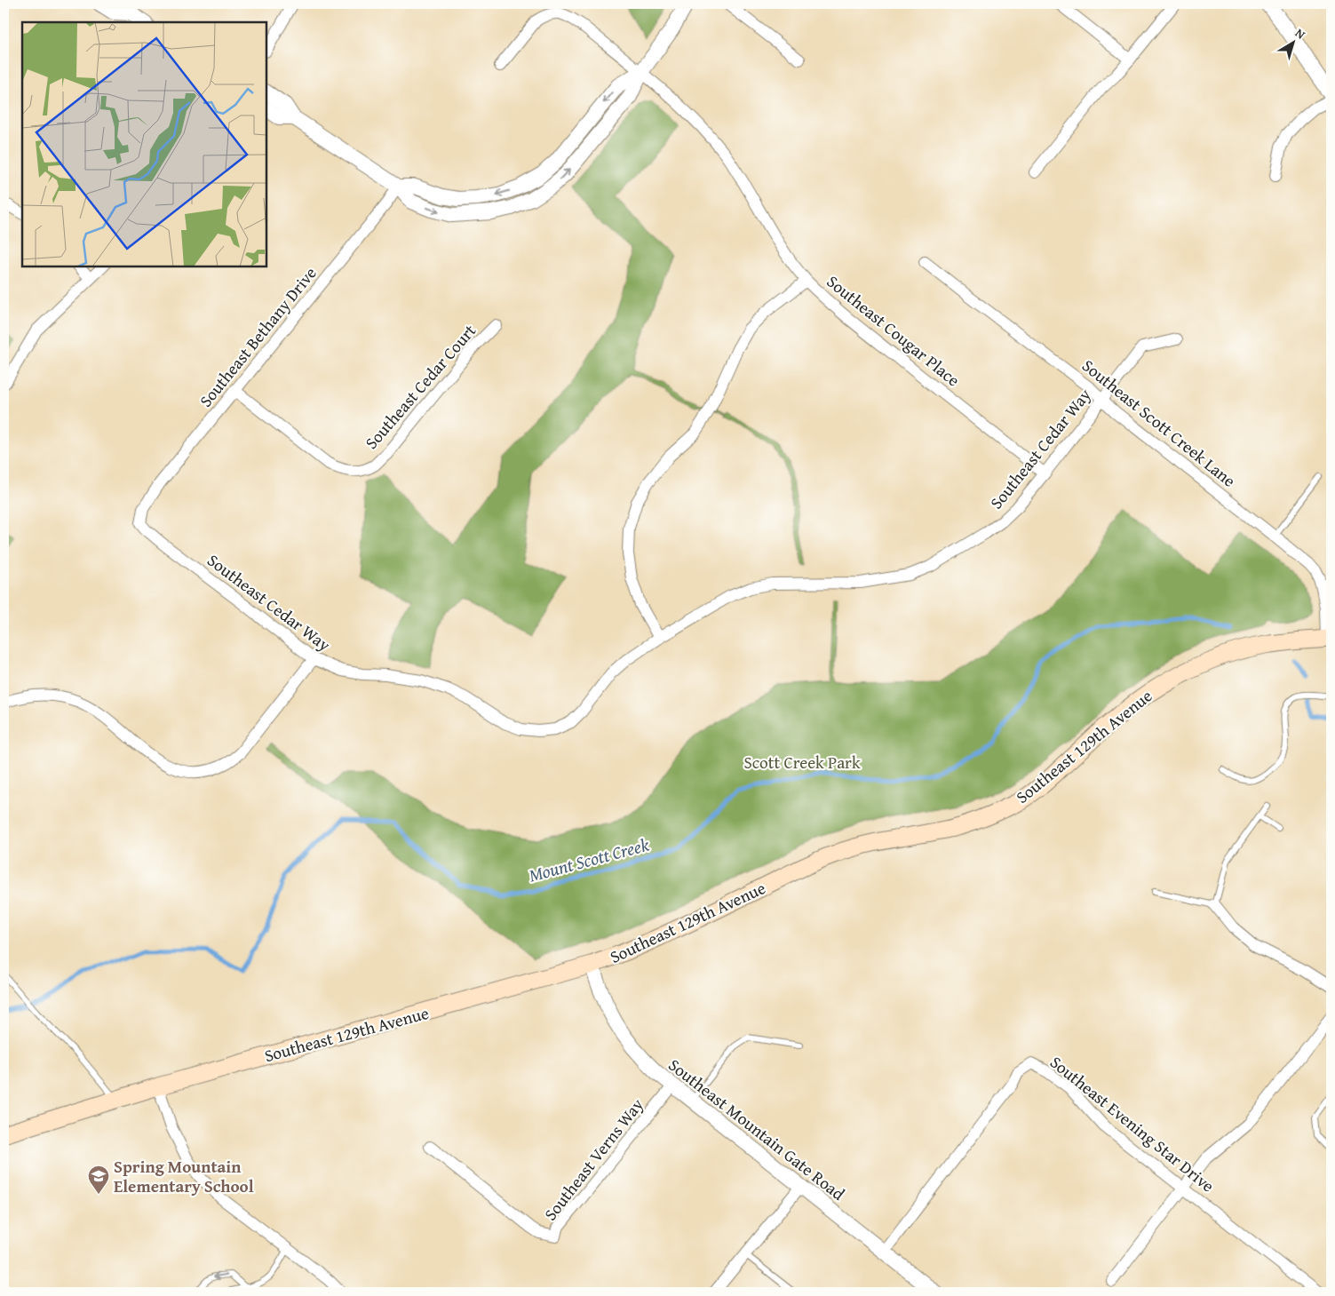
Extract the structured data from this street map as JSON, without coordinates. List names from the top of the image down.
{
  "streets": {
    "main road": ["Southeast 129th Avenue"],
    "street": [
      "Southeast Cougar Place",
      "Southeast Bethany Drive",
      "Southeast Cedar Court",
      "Southeast Scott Creek Lane",
      "Southeast Cedar Way",
      "Southeast Evening Star Drive",
      "Southeast Mountain Gate Road",
      "Southeast Verns Way"
    ]
  },
  "crossings": [
    ["Southeast Cougar Place", "Southeast Cedar Way"],
    ["Southeast Bethany Drive", "Southeast Cedar Court"],
    ["Southeast Bethany Drive", "Southeast Cedar Way"],
    ["Southeast Scott Creek Lane", "Southeast Cedar Way"],
    ["Southeast Scott Creek Lane", "Southeast 129th Avenue"],
    ["Southeast 129th Avenue", "Southeast Mountain Gate Road"],
    ["Southeast Evening Star Drive", "Southeast Mountain Gate Road"],
    ["Southeast Mountain Gate Road", "Southeast Verns Way"]
  ],
  "water": ["Mount Scott Creek"],
  "parks": ["Scott Creek Park"],
  "places": {
    "school or university": ["Spring Mountain Elementary School"]
  },
  "north": "top right"
}
